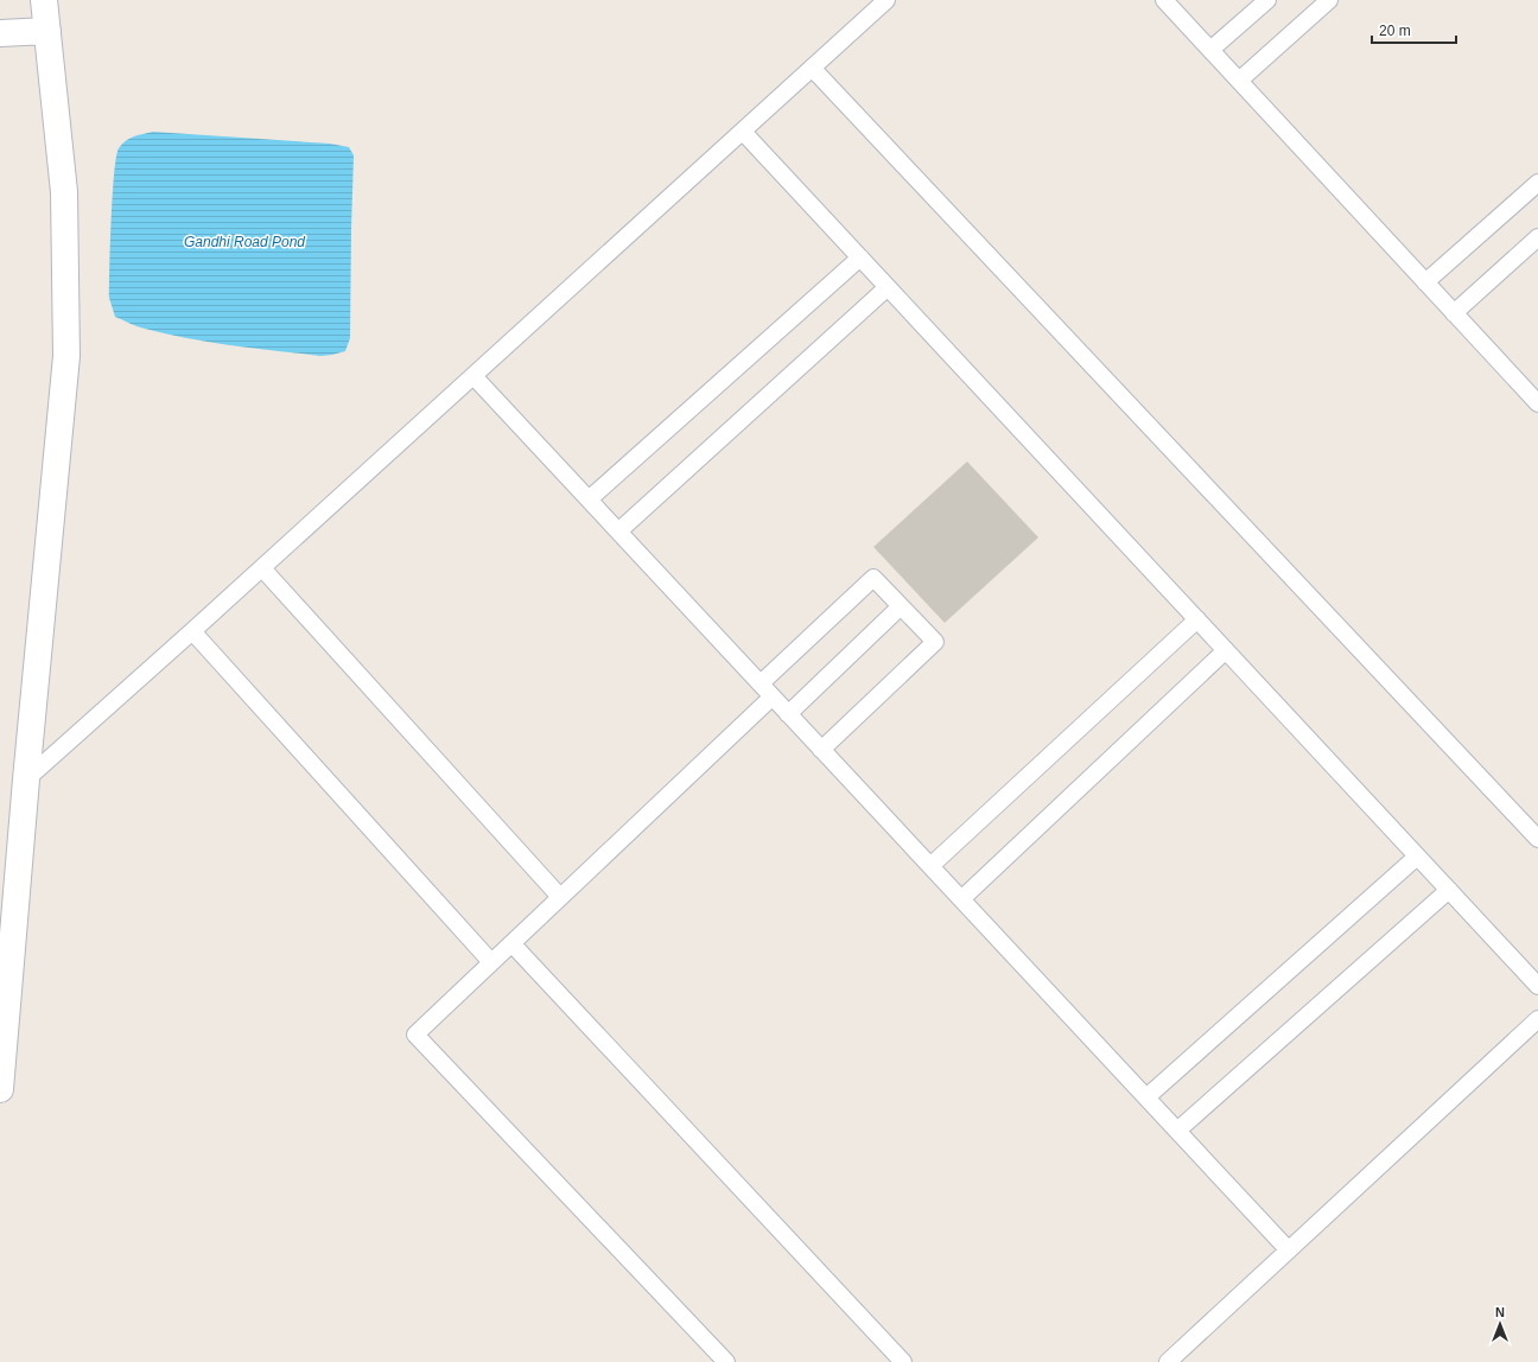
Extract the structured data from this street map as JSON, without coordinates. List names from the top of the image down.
{
  "water": ["Gandhi Road Pond"],
  "scale_bar": "20 m",
  "north": "top"
}
